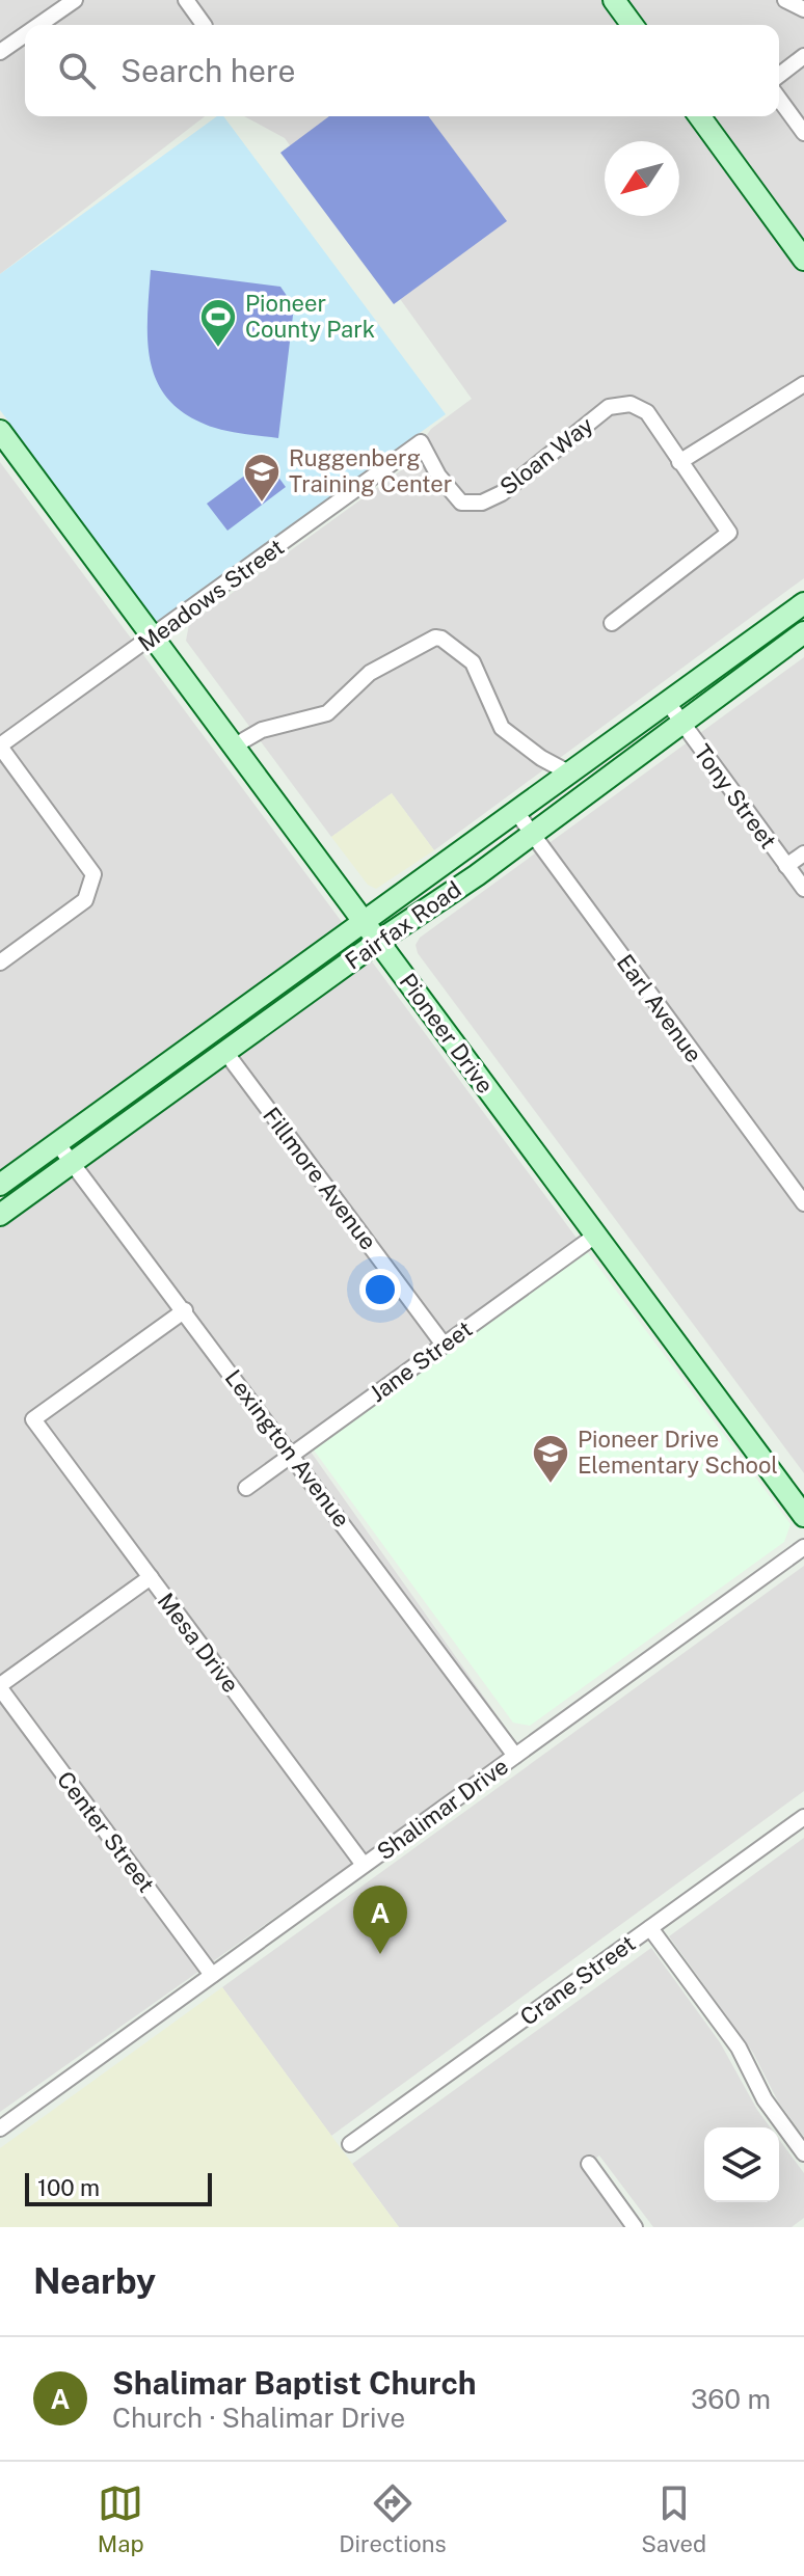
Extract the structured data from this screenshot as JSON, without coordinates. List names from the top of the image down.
{
  "streets": {
    "main road": ["Fairfax Road", "Pioneer Drive"],
    "street": [
      "Sloan Way",
      "Meadows Street",
      "Tony Street",
      "Earl Avenue",
      "Fillmore Avenue",
      "Jane Street",
      "Lexington Avenue",
      "Mesa Drive",
      "Shalimar Drive",
      "Center Street",
      "Crane Street"
    ]
  },
  "crossings": [
    ["Sloan Way", "Meadows Street"],
    ["Meadows Street", "Pioneer Drive"],
    ["Tony Street", "Fairfax Road"],
    ["Fairfax Road", "Earl Avenue"],
    ["Fairfax Road", "Pioneer Drive"],
    ["Fairfax Road", "Fillmore Avenue"],
    ["Fairfax Road", "Lexington Avenue"],
    ["Pioneer Drive", "Jane Street"],
    ["Fillmore Avenue", "Jane Street"],
    ["Jane Street", "Lexington Avenue"],
    ["Lexington Avenue", "Mesa Drive"],
    ["Lexington Avenue", "Shalimar Drive"],
    ["Mesa Drive", "Shalimar Drive"],
    ["Shalimar Drive", "Center Street"]
  ],
  "places": {
    "sports": ["Pioneer County Park"],
    "school or university": ["Ruggenberg Training Center", "Pioneer Drive Elementary School"]
  },
  "scale_bar": "100 m",
  "north": "bottom left",
  "page": {
    "search": "Search here",
    "pins": "A",
    "scale": "100 m",
    "heading": "Nearby",
    "list": [
      {
        "mark": "A",
        "name": "Shalimar Baptist Church",
        "note": "Church · Shalimar Drive",
        "value": "360 m"
      }
    ],
    "nav": ["Map", "Directions", "Saved"]
  }
}
